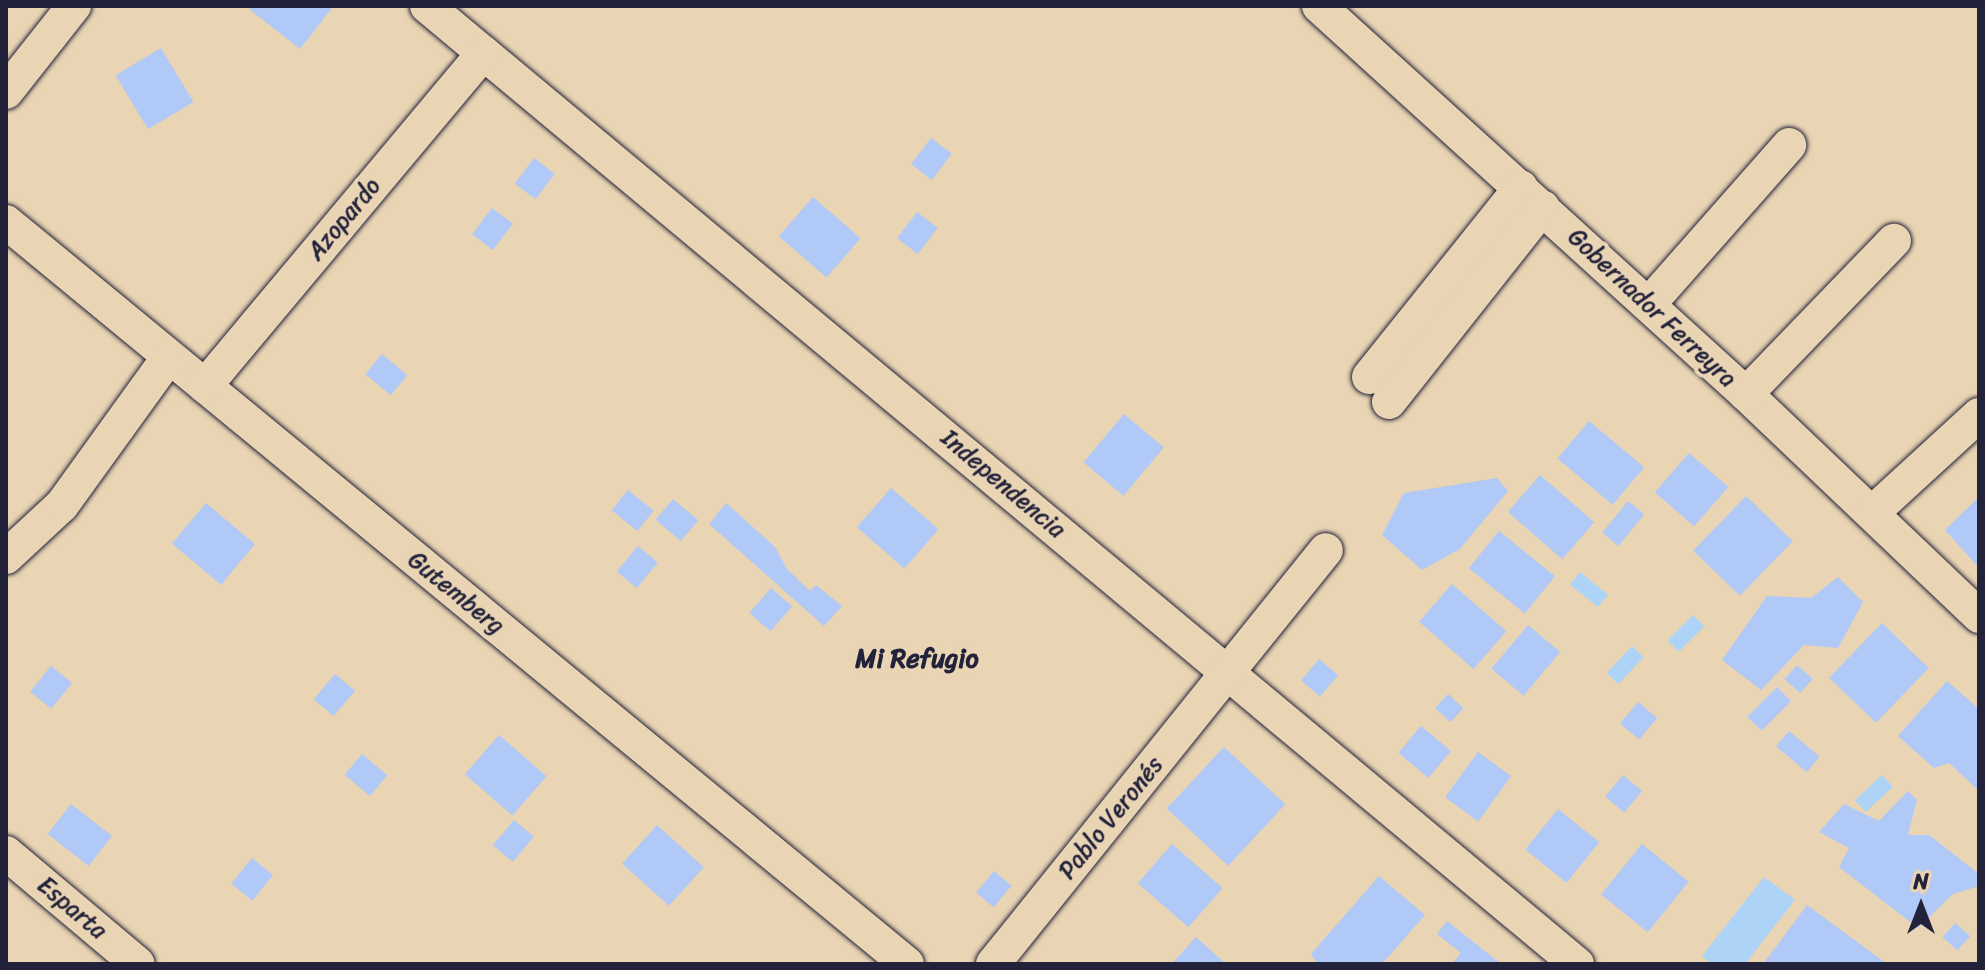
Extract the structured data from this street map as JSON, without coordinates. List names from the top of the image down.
{
  "streets": {
    "street": [
      "Azopardo",
      "Gobernador Ferreyra",
      "Independencia",
      "Gutemberg",
      "Pablo Veronés",
      "Esparta"
    ]
  },
  "crossings": [
    ["Azopardo", "Independencia"],
    ["Azopardo", "Gutemberg"],
    ["Independencia", "Pablo Veronés"]
  ],
  "districts": ["Mi Refugio"],
  "north": "top"
}
